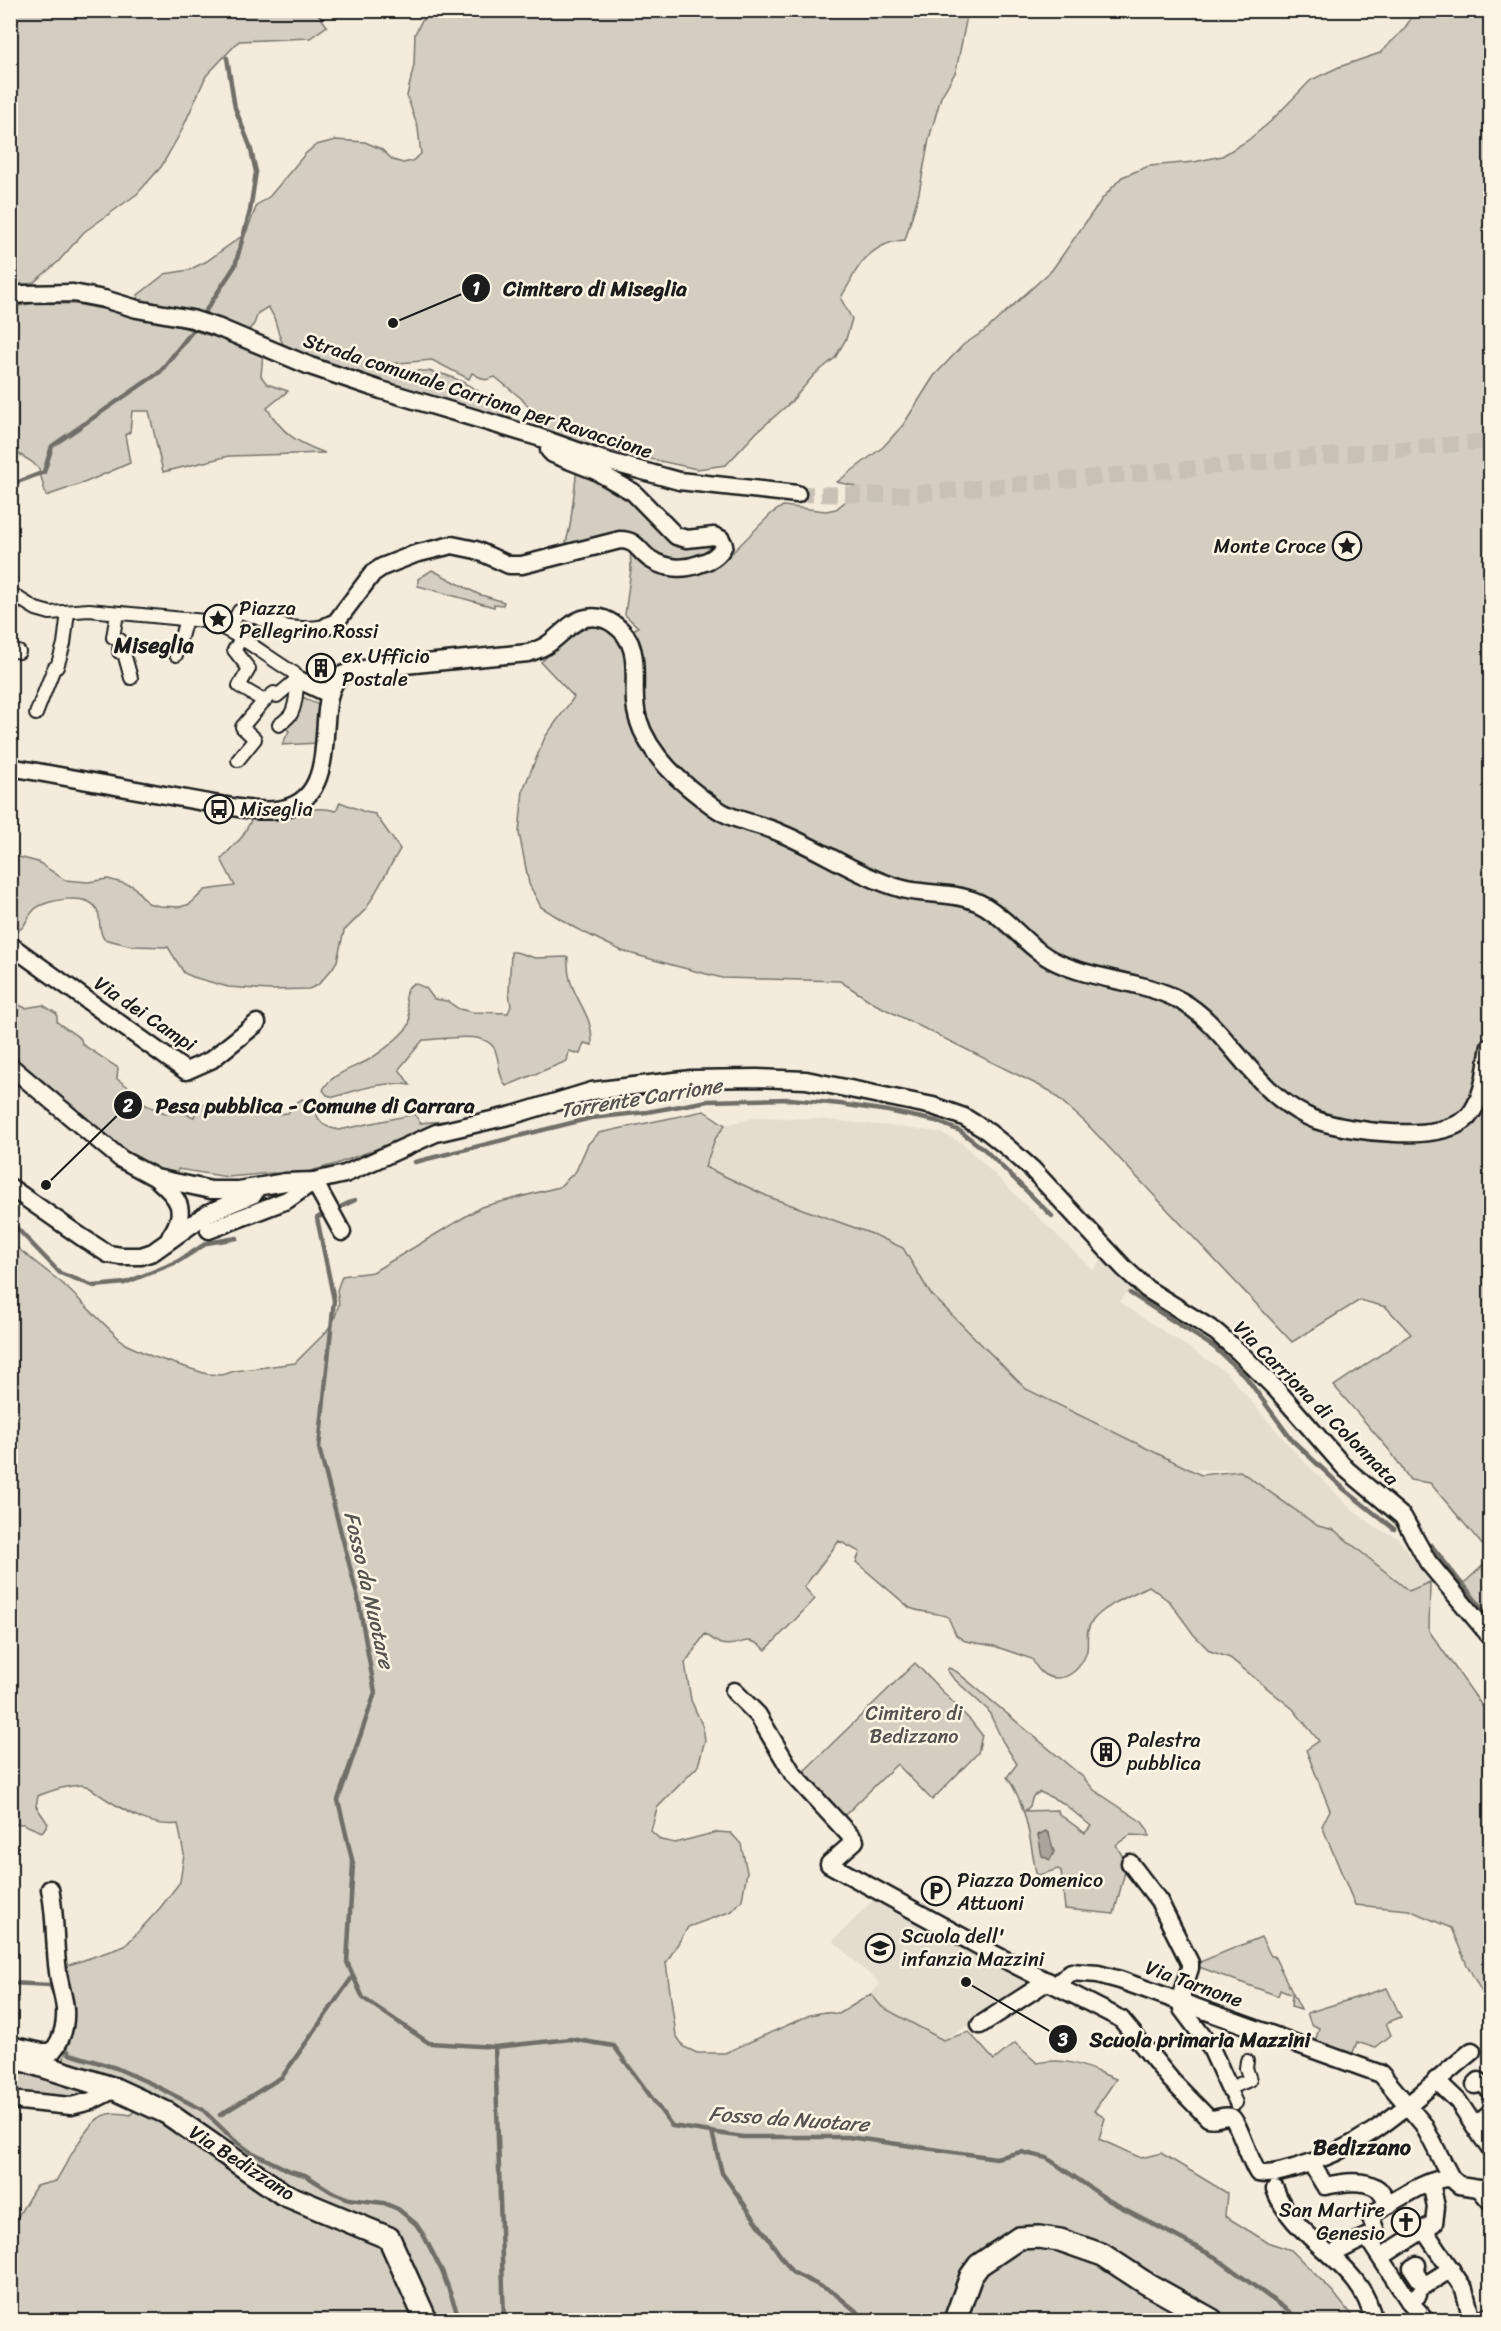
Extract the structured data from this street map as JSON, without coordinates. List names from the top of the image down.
{
  "streets": {
    "street": [
      "Strada comunale Carriona per Ravaccione",
      "Via dei Campi",
      "Via Carriona di Colonnata",
      "Via Tarnone",
      "Via Bedizzano"
    ]
  },
  "districts": ["Miseglia", "Bedizzano"],
  "water": ["Torrente Carrione", "Fosso da Nuotare"],
  "parks": ["Cimitero di Bedizzano"],
  "places": {
    "other": ["Cimitero di Miseglia", "Pesa pubblica - Comune di Carrara", "Scuola primaria Mazzini"],
    "place": ["Monte Croce", "Piazza Pellegrino Rossi"],
    "building": ["ex Ufficio Postale", "Palestra pubblica"],
    "bus stop": ["Miseglia"],
    "parking": ["Piazza Domenico Attuoni"],
    "school or university": ["Scuola dell' infanzia Mazzini"],
    "church": ["San Martire Genesio"]
  }
}
